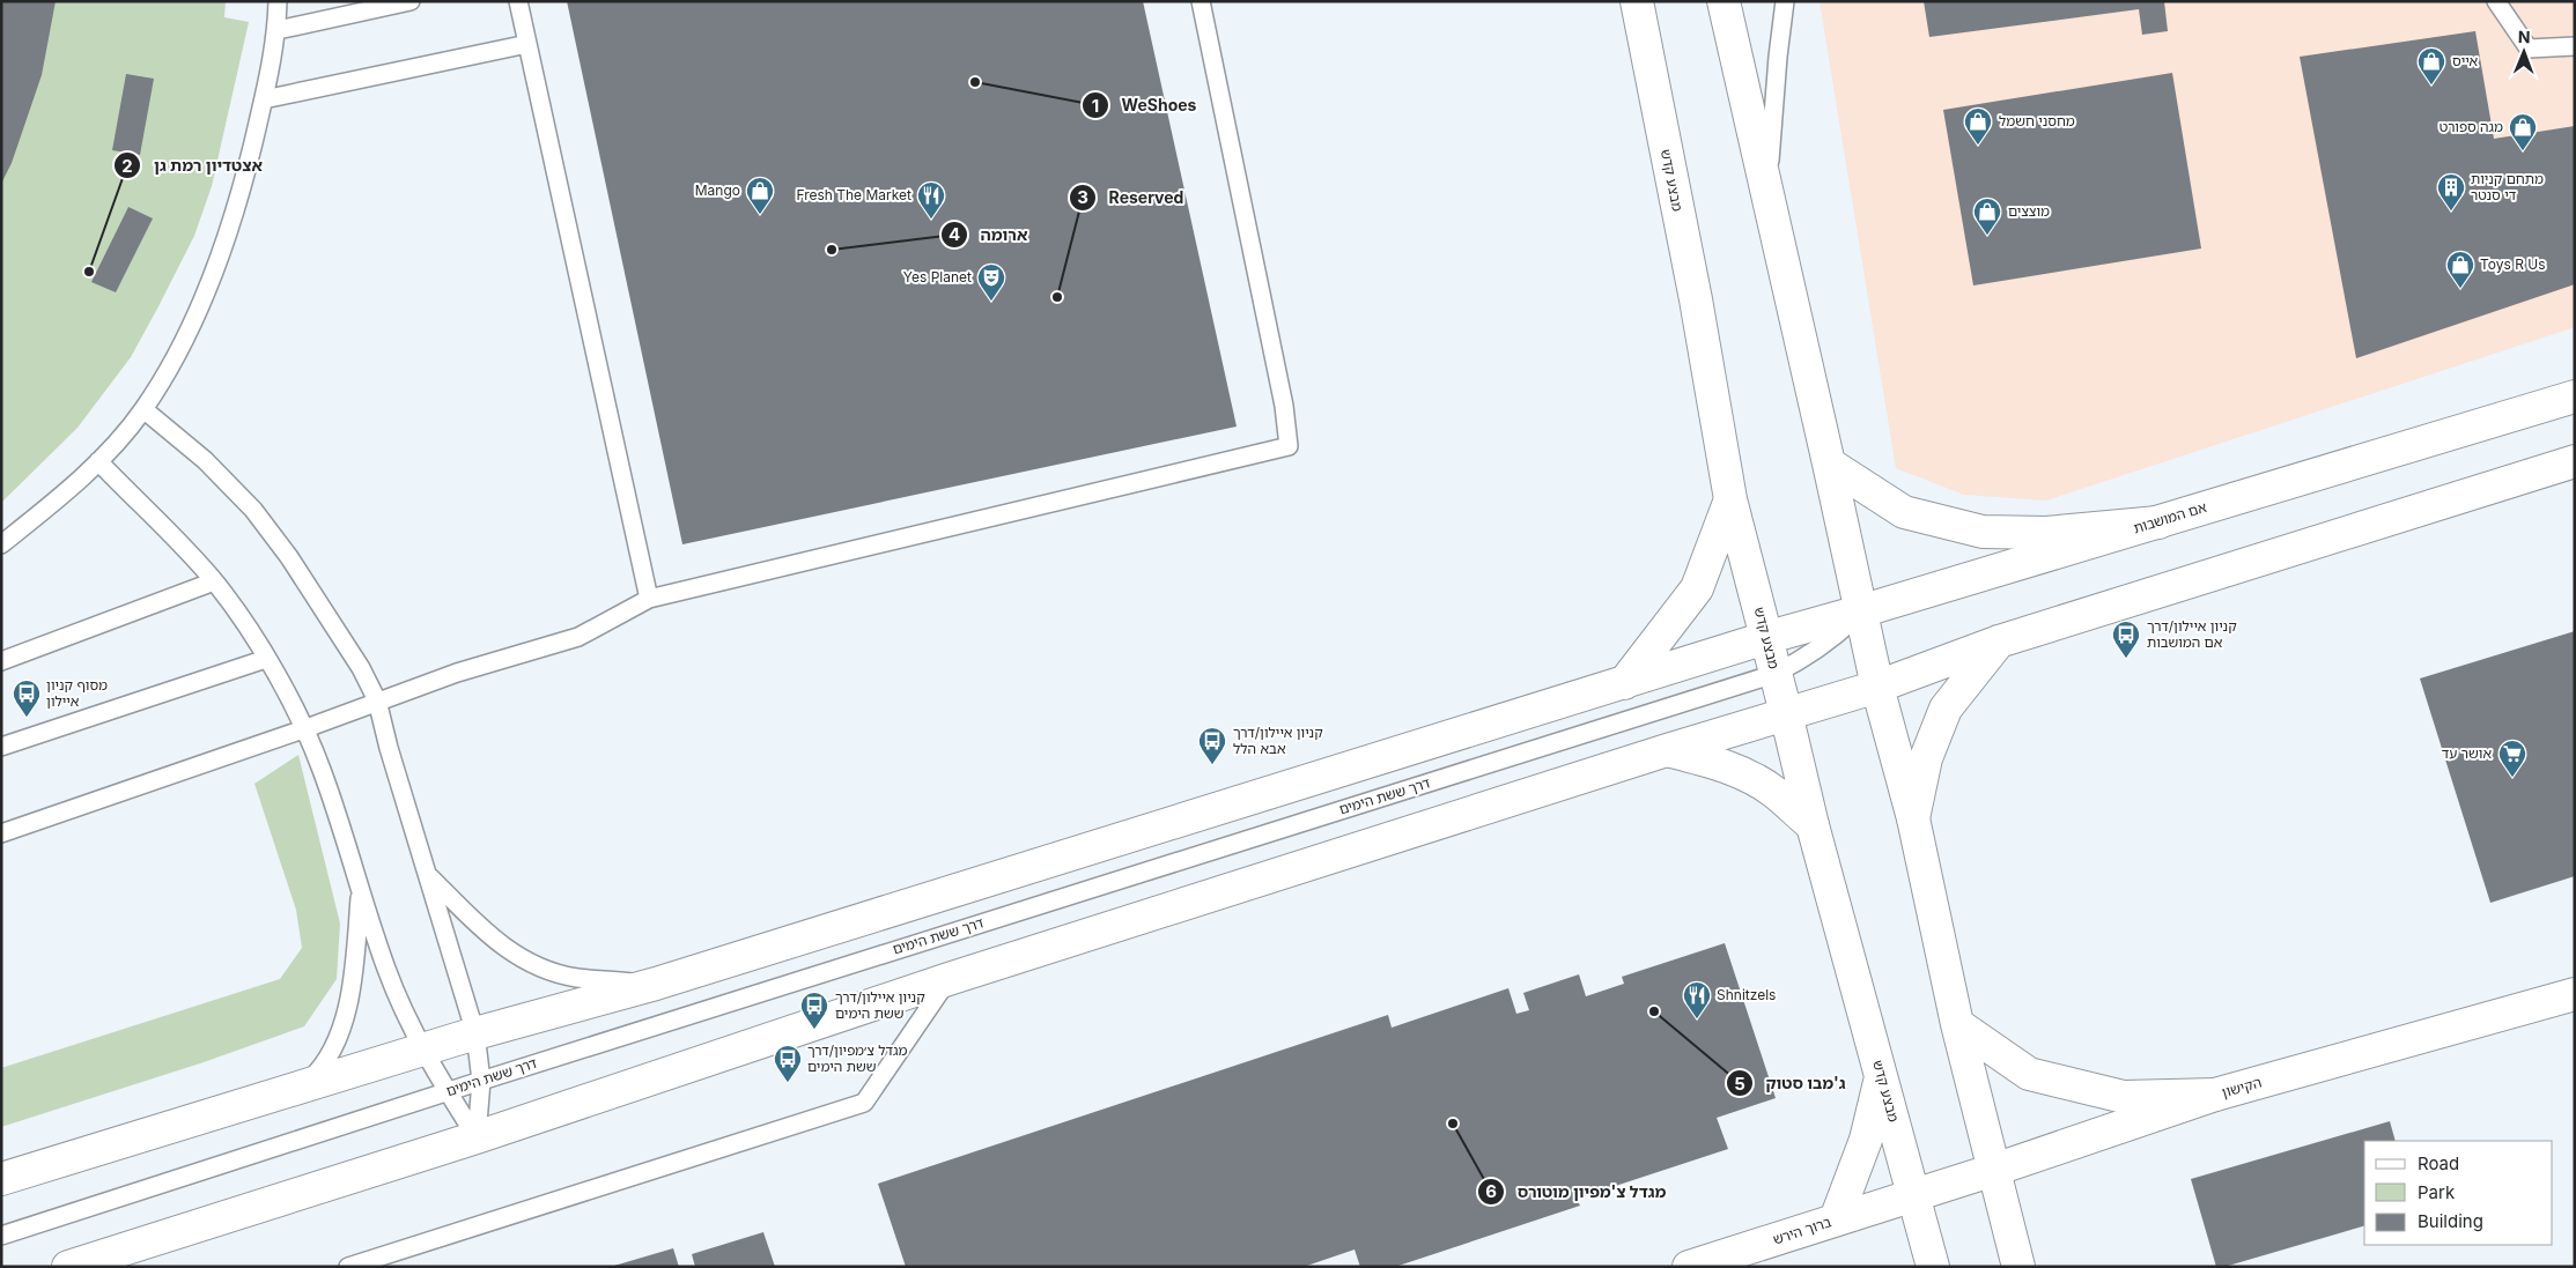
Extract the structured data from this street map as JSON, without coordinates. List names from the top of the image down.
{
  "streets": {
    "main road": [
      "מבצע קדש",
      "אם המושבות",
      "הקישון",
      "ברוך הירש"
    ],
    "lane": ["דרך ששת הימים"]
  },
  "crossings": [
    ["מבצע קדש", "אם המושבות"],
    ["מבצע קדש", "דרך ששת הימים"],
    ["מבצע קדש", "הקישון"],
    ["מבצע קדש", "ברוך הירש"],
    ["אם המושבות", "דרך ששת הימים"],
    ["הקישון", "ברוך הירש"]
  ],
  "places": {
    "other": [
      "WeShoes",
      "ארומה",
      "אצטדיון רמת גן",
      "Reserved",
      "ג'מבו סטוק",
      "מגדל צ'מפיון מוטורס"
    ],
    "shop": [
      "אייס",
      "מחסני חשמל",
      "מגה ספורט",
      "Mango",
      "מוצצים",
      "Toys R Us"
    ],
    "building": ["מתחם קניות די סנטר"],
    "restaurant": ["Fresh The Market", "Shnitzels"],
    "theatre": ["Yes Planet"],
    "bus stop": [
      "קניון איילון/דרך אם המושבות",
      "מסוף קניון איילון",
      "קניון איילון/דרך אבא הלל",
      "קניון איילון/דרך ששת הימים",
      "מגדל צ׳מפיון/דרך ששת הימים"
    ],
    "supermarket": ["אושר עד"]
  },
  "legend": ["Road", "Park", "Building"],
  "north": "top"
}
